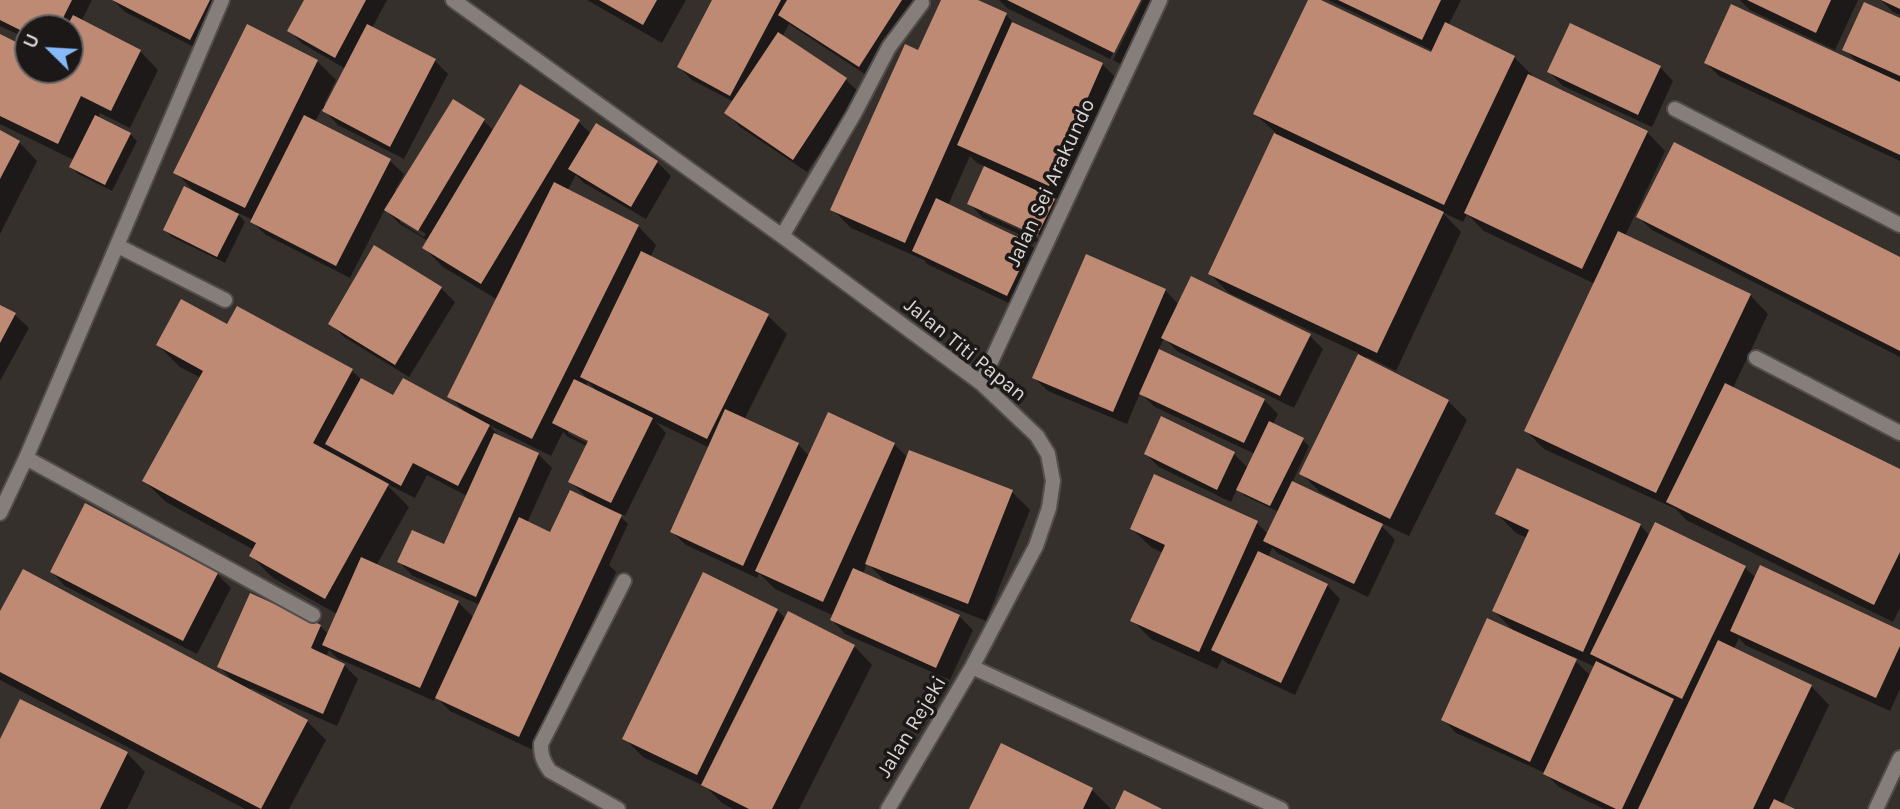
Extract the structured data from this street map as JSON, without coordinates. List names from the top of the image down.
{
  "streets": {
    "street": ["Jalan Sei Arakundo", "Jalan Titi Papan", "Jalan Rejeki"]
  },
  "crossings": [
    ["Jalan Sei Arakundo", "Jalan Titi Papan"],
    ["Jalan Titi Papan", "Jalan Rejeki"]
  ],
  "north": "top left"
}
